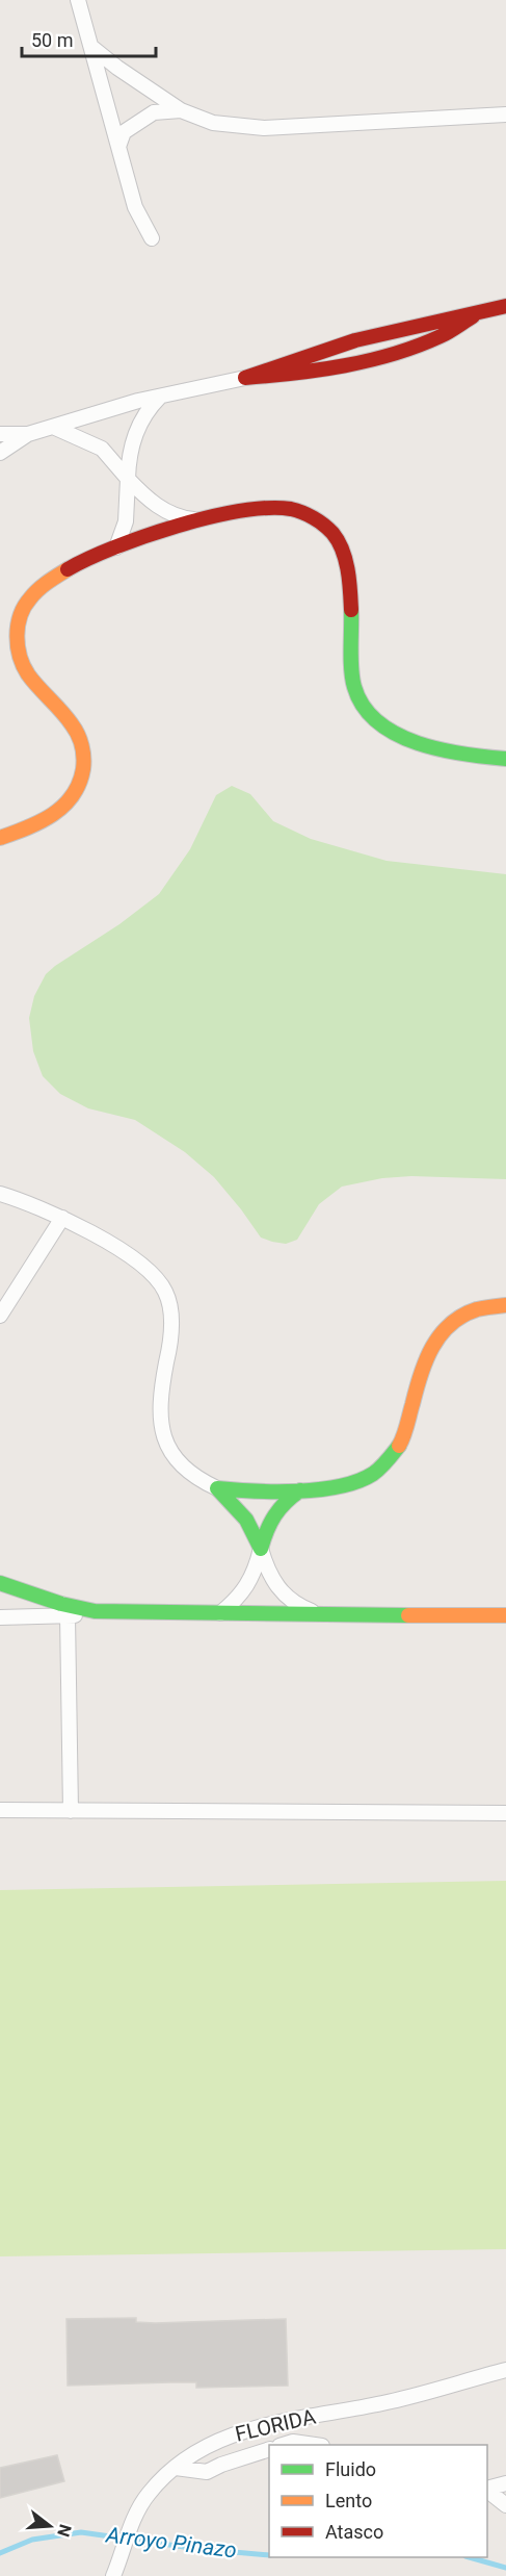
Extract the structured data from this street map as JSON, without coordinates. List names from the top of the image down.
{
  "streets": {
    "street": ["FLORIDA"]
  },
  "water": ["Arroyo Pinazo"],
  "legend": ["Fluido", "Lento", "Atasco"],
  "scale_bar": "50 m",
  "north": "right"
}
